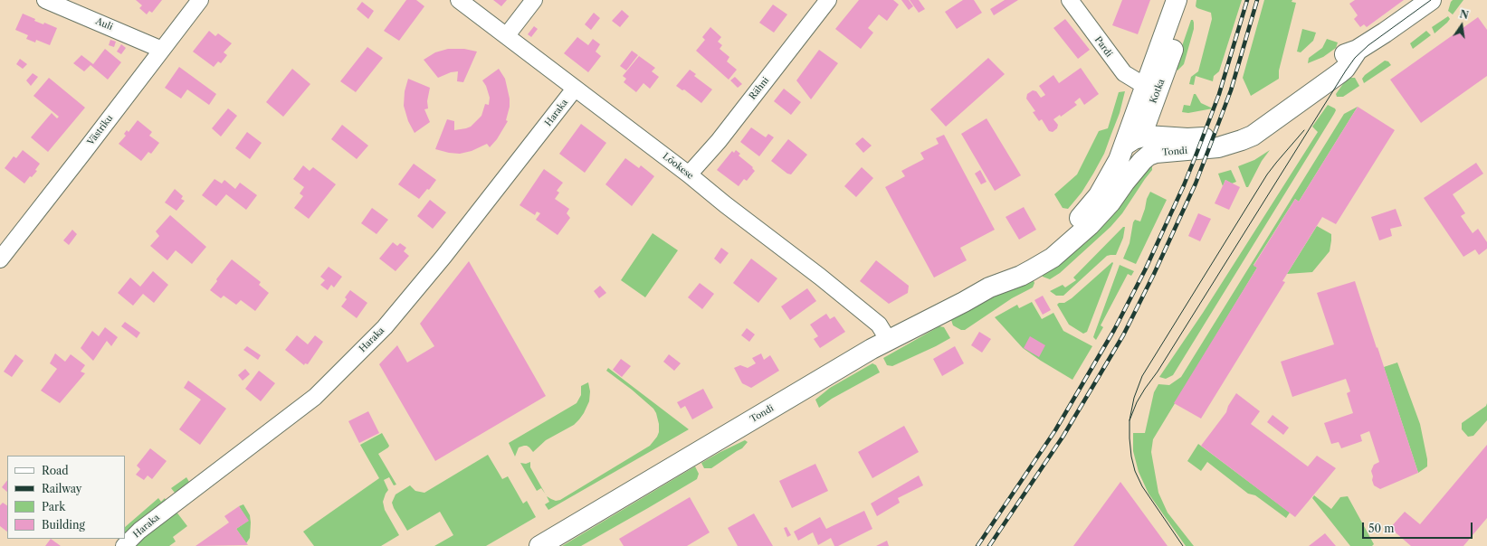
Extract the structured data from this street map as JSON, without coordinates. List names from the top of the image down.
{
  "streets": {
    "street": [
      "Auli",
      "Pardi",
      "Rähni",
      "Kotka",
      "Haraka",
      "Västriku",
      "Tondi",
      "Lõokese"
    ]
  },
  "crossings": [
    ["Auli", "Västriku"],
    ["Pardi", "Tondi"],
    ["Rähni", "Lõokese"],
    ["Kotka", "Tondi"],
    ["Haraka", "Lõokese"],
    ["Tondi", "Lõokese"]
  ],
  "legend": [
    "Road",
    "Railway",
    "Park",
    "Building"
  ],
  "scale_bar": "50 m",
  "north": "top"
}
